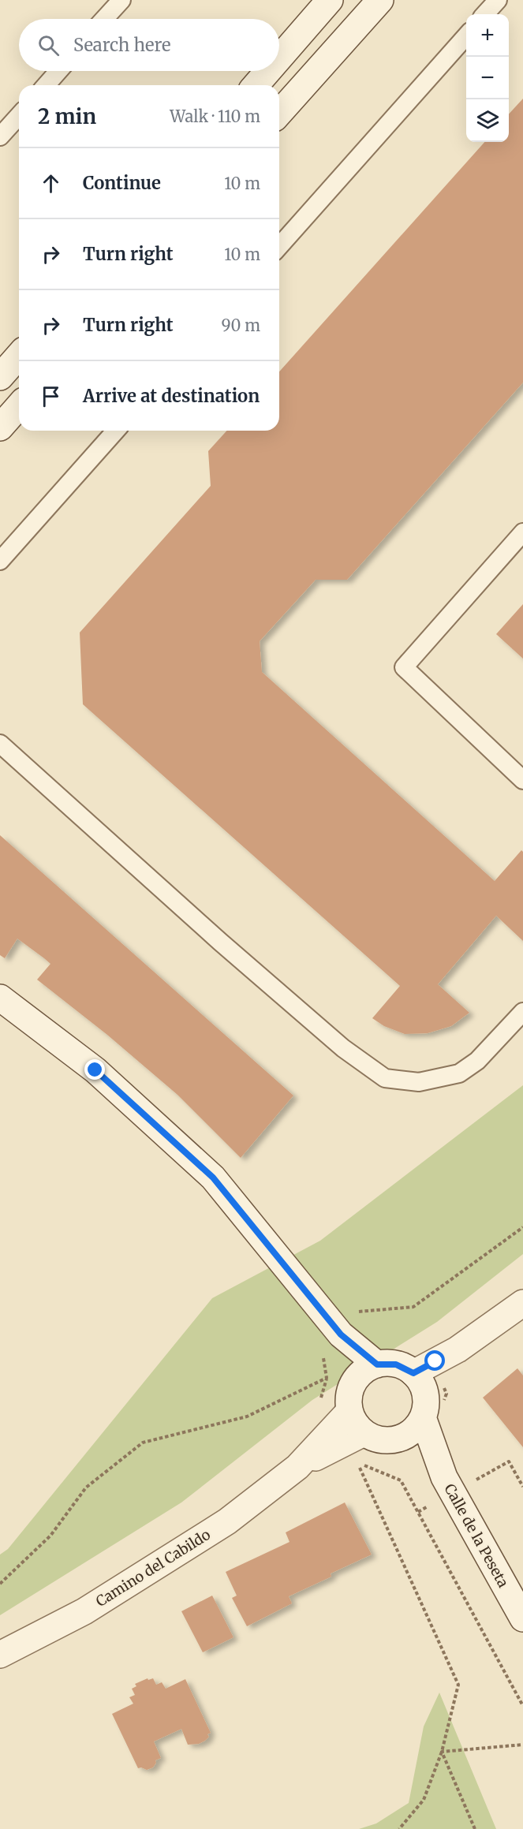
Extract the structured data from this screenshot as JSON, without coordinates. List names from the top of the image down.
{
  "streets": {
    "main road": ["Calle de la Peseta", "Camino del Cabildo"]
  },
  "crossings": [
    ["Calle de la Peseta", "Camino del Cabildo"]
  ],
  "page": {
    "map_buttons": ["+", "−"],
    "search": "Search here",
    "heading": ["2 min", "Walk · 110 m"],
    "list": [
      ["Continue", "10 m"],
      ["Turn right", "10 m"],
      ["Turn right", "90 m"],
      "Arrive at destination"
    ]
  }
}
